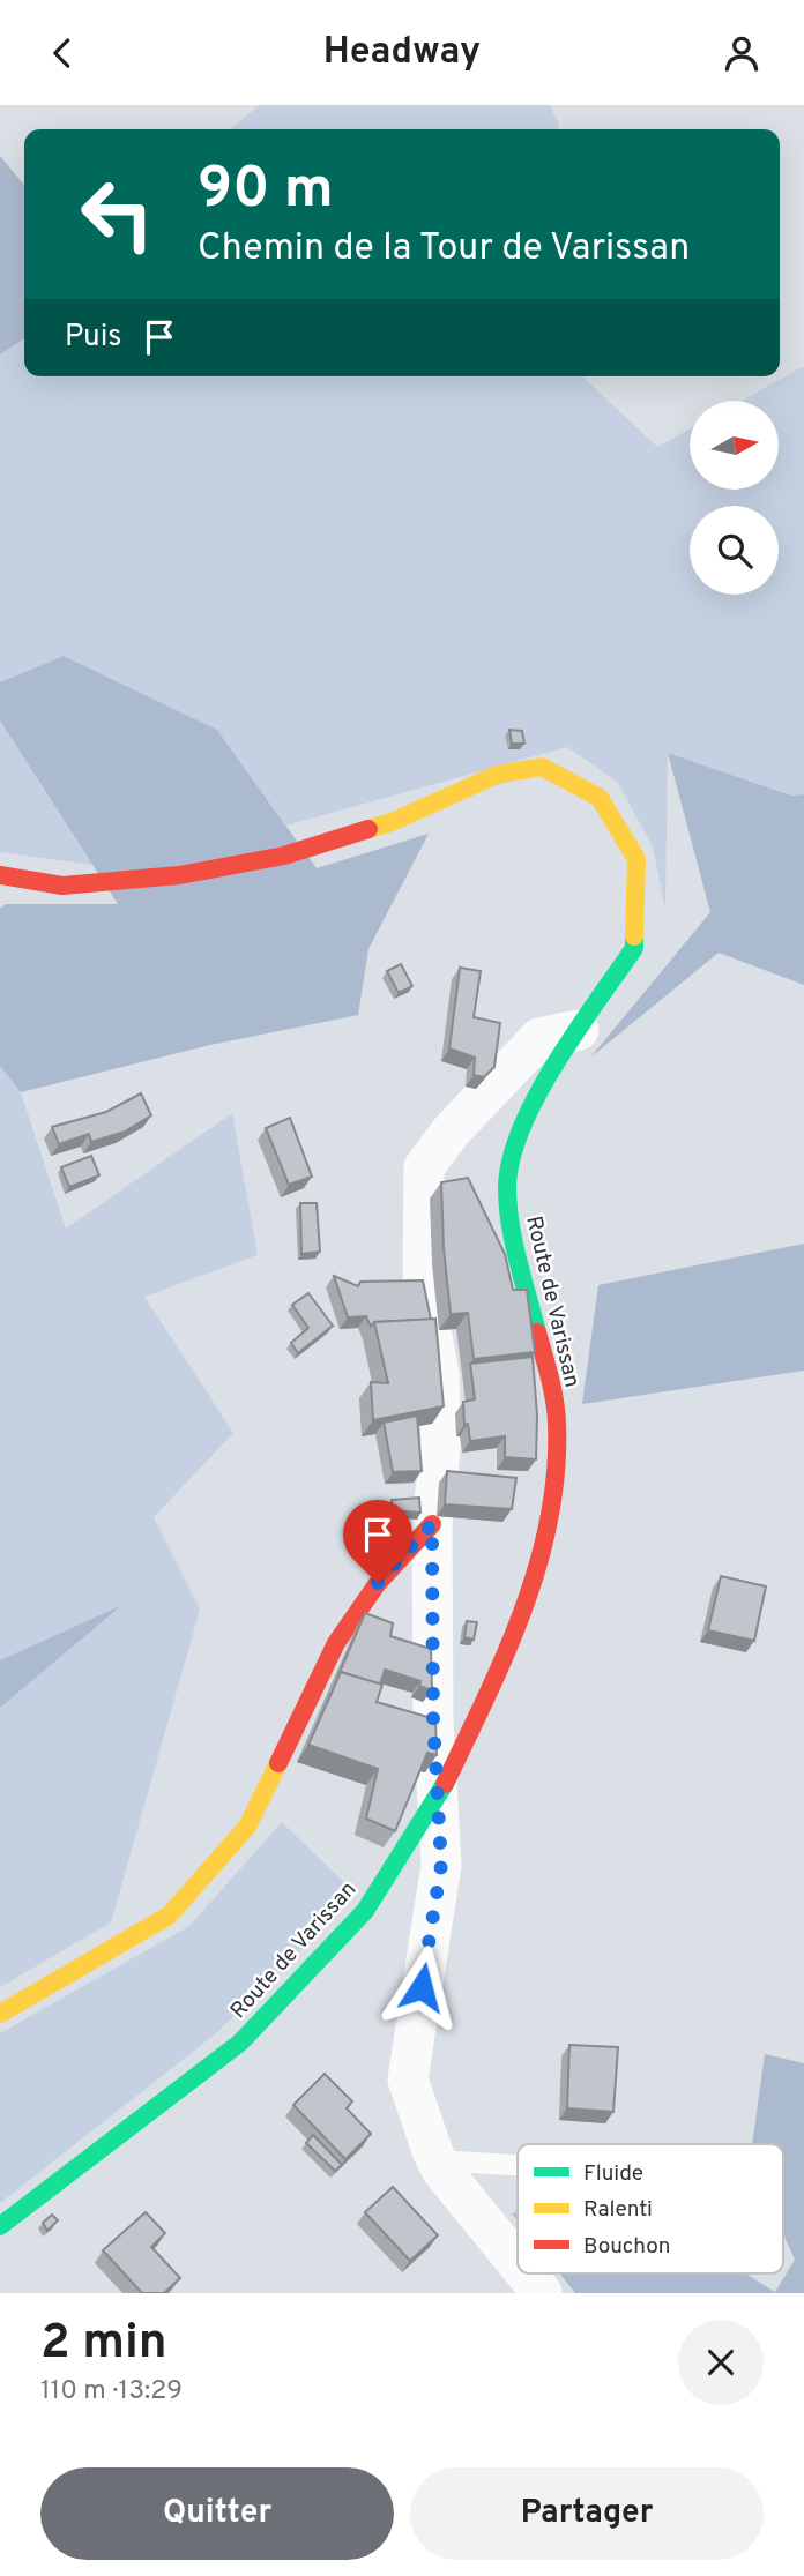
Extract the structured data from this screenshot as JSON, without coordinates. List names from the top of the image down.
{
  "streets": {
    "street": ["Route de Varissan"]
  },
  "legend": ["Fluide", "Ralenti", "Bouchon"],
  "north": "right",
  "page": {
    "header": "Headway",
    "turn": ["90 m", "Chemin de la Tour de Varissan"],
    "then": "Puis",
    "heading": ["2 min", "110 m · 13:29"],
    "buttons": ["Quitter", "Partager"]
  }
}
